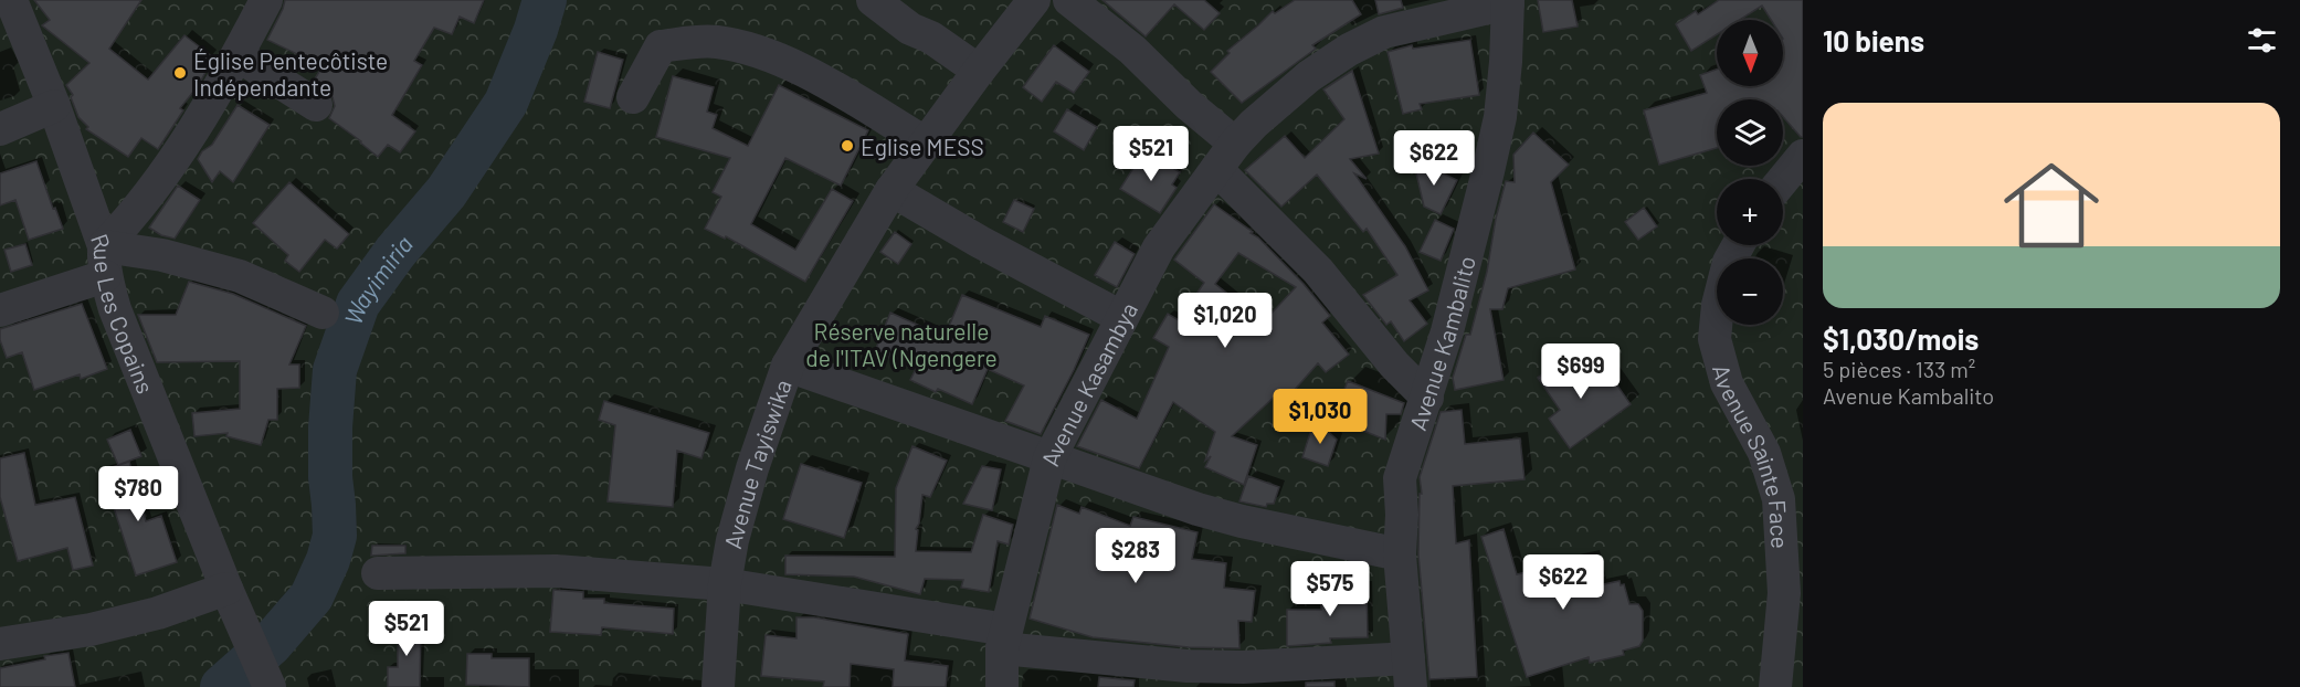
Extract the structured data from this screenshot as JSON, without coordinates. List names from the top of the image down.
{
  "streets": {
    "street": [
      "Rue Les Copains",
      "Avenue Kambalito",
      "Avenue Kasambya",
      "Avenue Sainte Face",
      "Avenue Tayiswika"
    ]
  },
  "crossings": [
    ["Avenue Kambalito", "Avenue Kasambya"]
  ],
  "water": ["Wayimiria"],
  "parks": ["Réserve naturelle de l'ITAV (Ngengere"],
  "places": ["Église Pentecôtiste Indépendante", "Eglise MESS"],
  "north": "bottom",
  "page": {
    "heading": "10 biens",
    "map_buttons": ["+", "−"],
    "list": [
      {
        "name": "$1,030/mois",
        "note": "5 pièces · 133 m² · Avenue Kambalito"
      }
    ],
    "price": [
      "$521",
      "$622",
      "$1,020",
      "$699",
      "$1,030",
      "$780",
      "$283",
      "$622",
      "$575",
      "$521"
    ]
  }
}
